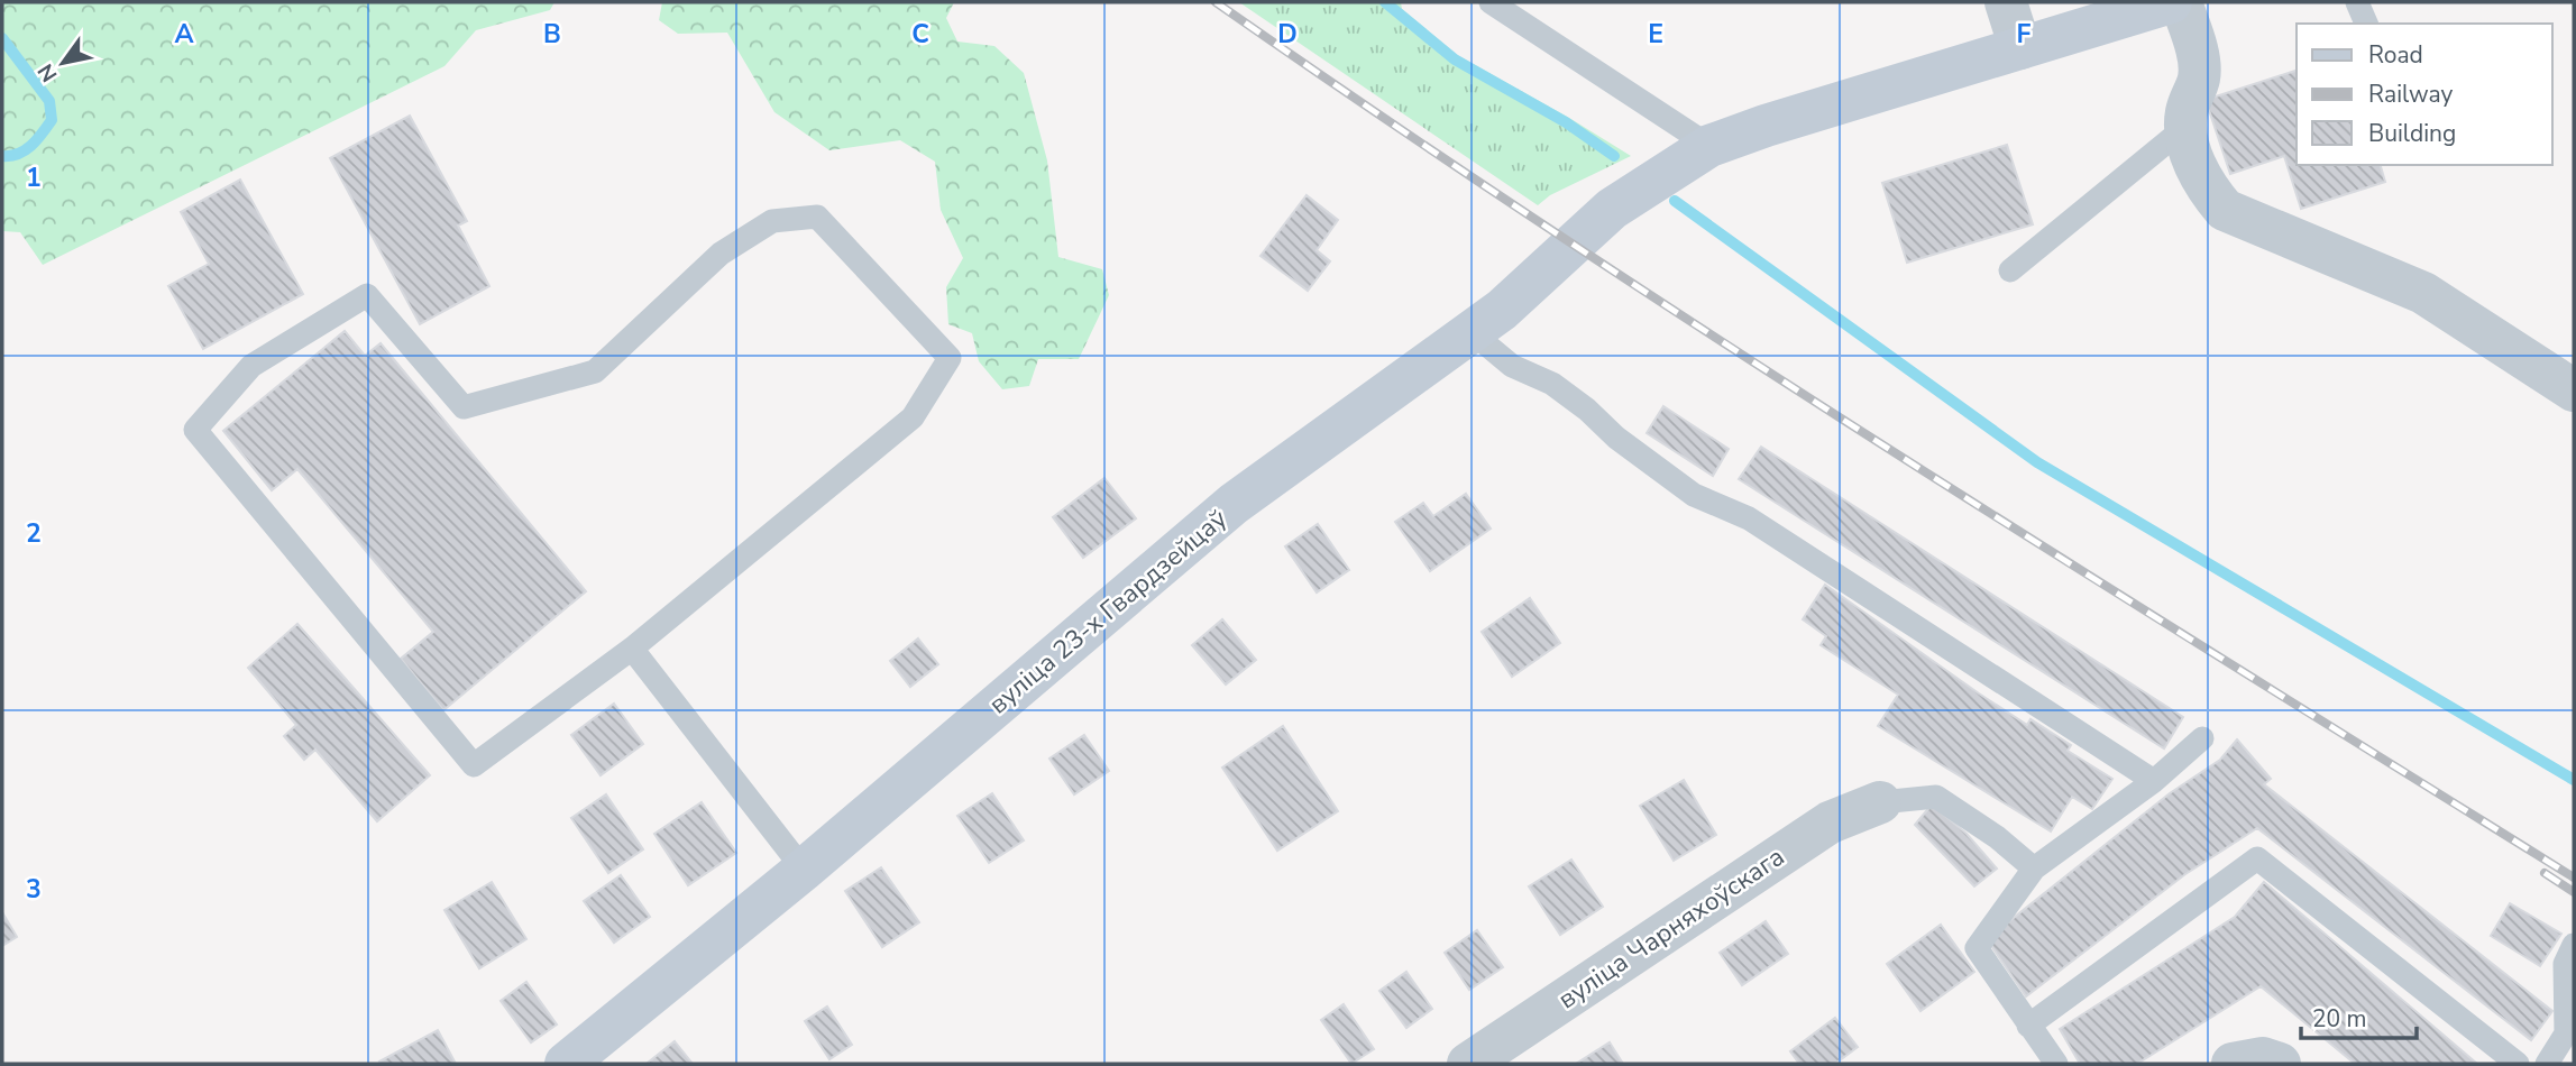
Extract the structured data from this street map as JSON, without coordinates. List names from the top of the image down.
{
  "streets": {
    "street": ["вуліца 23-х Гвардзейцаў", "вуліца Чарняхоўскага"]
  },
  "legend": ["Road", "Railway", "Building"],
  "scale_bar": "20 m",
  "north": "bottom left",
  "grid": {
    "columns": [
      "A",
      "B",
      "C",
      "D",
      "E",
      "F"
    ],
    "rows": ["1", "2", "3"]
  }
}
